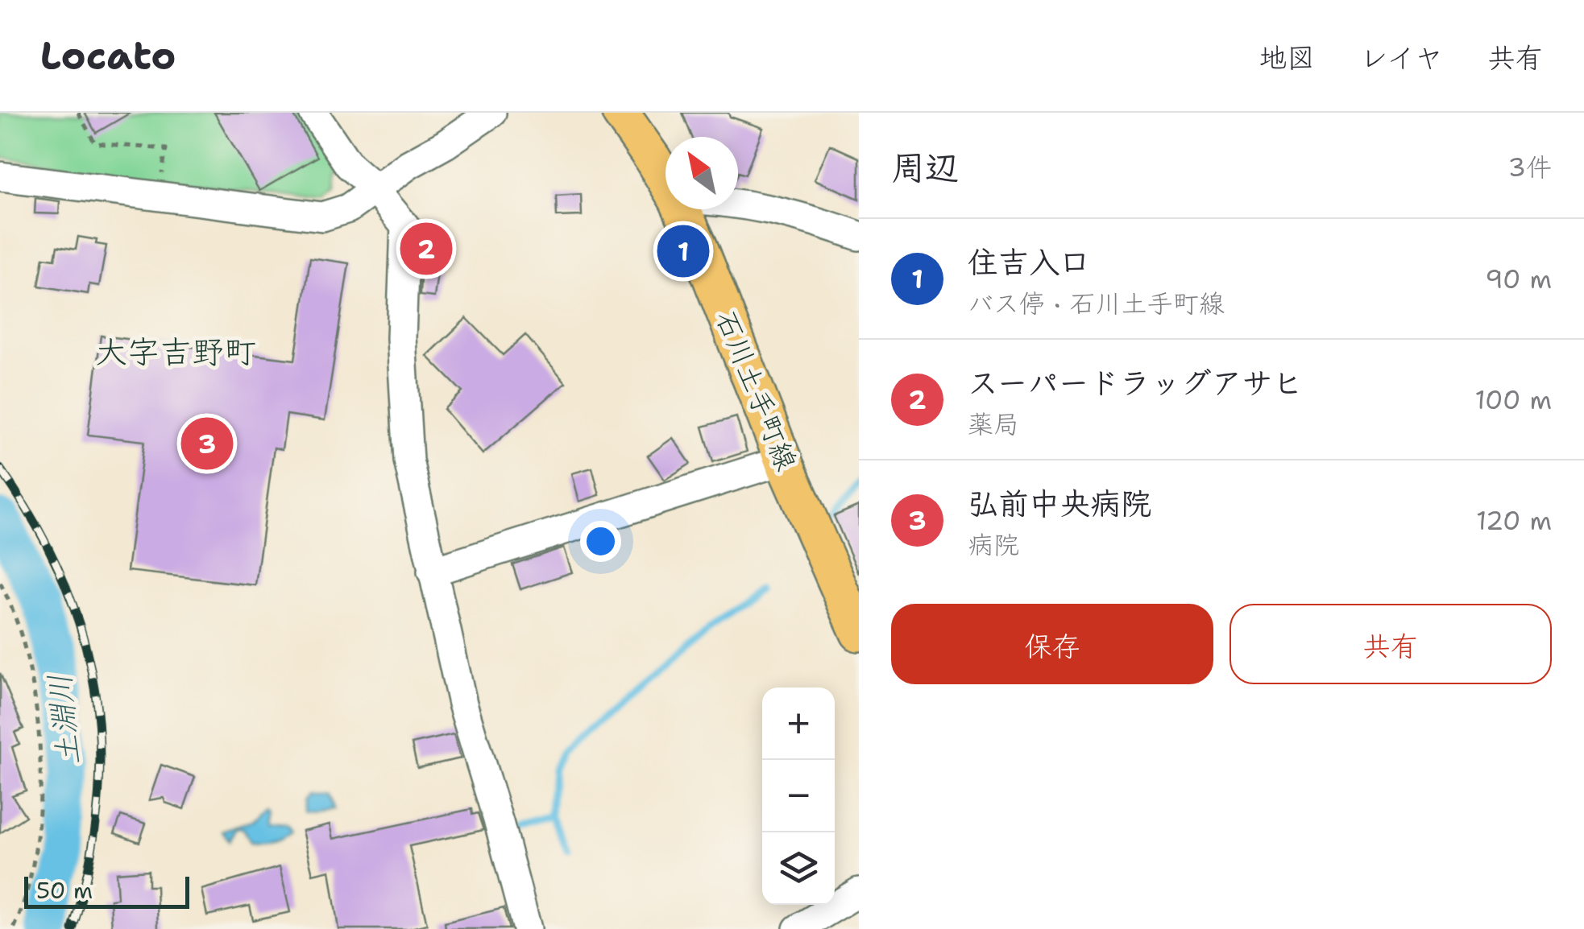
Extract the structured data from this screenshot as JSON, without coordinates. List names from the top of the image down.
{
  "streets": {
    "main road": ["石川土手町線"]
  },
  "districts": ["大字吉野町"],
  "water": ["土淵川"],
  "scale_bar": "50 m",
  "north": "top left",
  "page": {
    "header": "Locato",
    "nav": ["地図", "レイヤ", "共有"],
    "heading": ["周辺", "3件"],
    "list": [
      {
        "mark": "1",
        "name": "住吉入口",
        "note": "バス停 · 石川土手町線",
        "value": "90 m"
      },
      {
        "mark": "2",
        "name": "スーパードラッグアサヒ",
        "note": "薬局",
        "value": "100 m"
      },
      {
        "mark": "3",
        "name": "弘前中央病院",
        "note": "病院",
        "value": "120 m"
      }
    ],
    "pins": ["2", "1", "3"],
    "buttons": ["保存", "共有"],
    "map_buttons": ["+", "−"],
    "scale": "50 m"
  }
}
